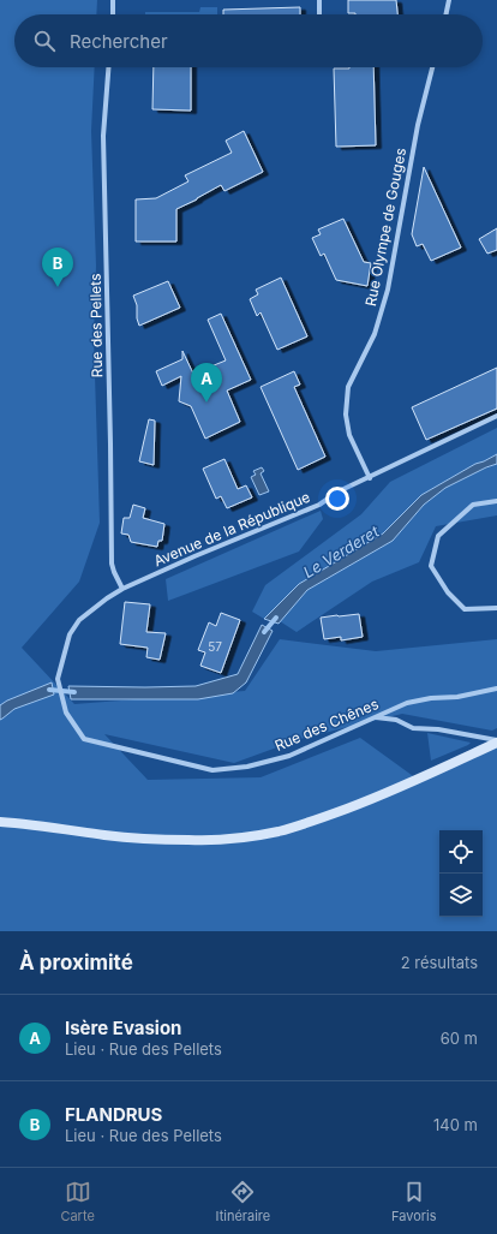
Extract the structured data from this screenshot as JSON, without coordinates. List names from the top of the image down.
{
  "streets": {
    "street": [
      "Rue Olympe de Gouges",
      "Rue des Pellets",
      "Avenue de la République",
      "Rue des Chênes"
    ]
  },
  "crossings": [
    ["Rue Olympe de Gouges", "Avenue de la République"],
    ["Rue des Pellets", "Avenue de la République"],
    ["Avenue de la République", "Rue des Chênes"]
  ],
  "water": ["Le Verderet"],
  "house_numbers": ["57"],
  "page": {
    "search": "Rechercher",
    "pins": ["B", "A"],
    "heading": ["À proximité", "2 résultats"],
    "list": [
      {
        "mark": "A",
        "name": "Isère Evasion",
        "note": "Lieu · Rue des Pellets",
        "value": "60 m"
      },
      {
        "mark": "B",
        "name": "FLANDRUS",
        "note": "Lieu · Rue des Pellets",
        "value": "140 m"
      }
    ],
    "nav": ["Carte", "Itinéraire", "Favoris"]
  }
}
